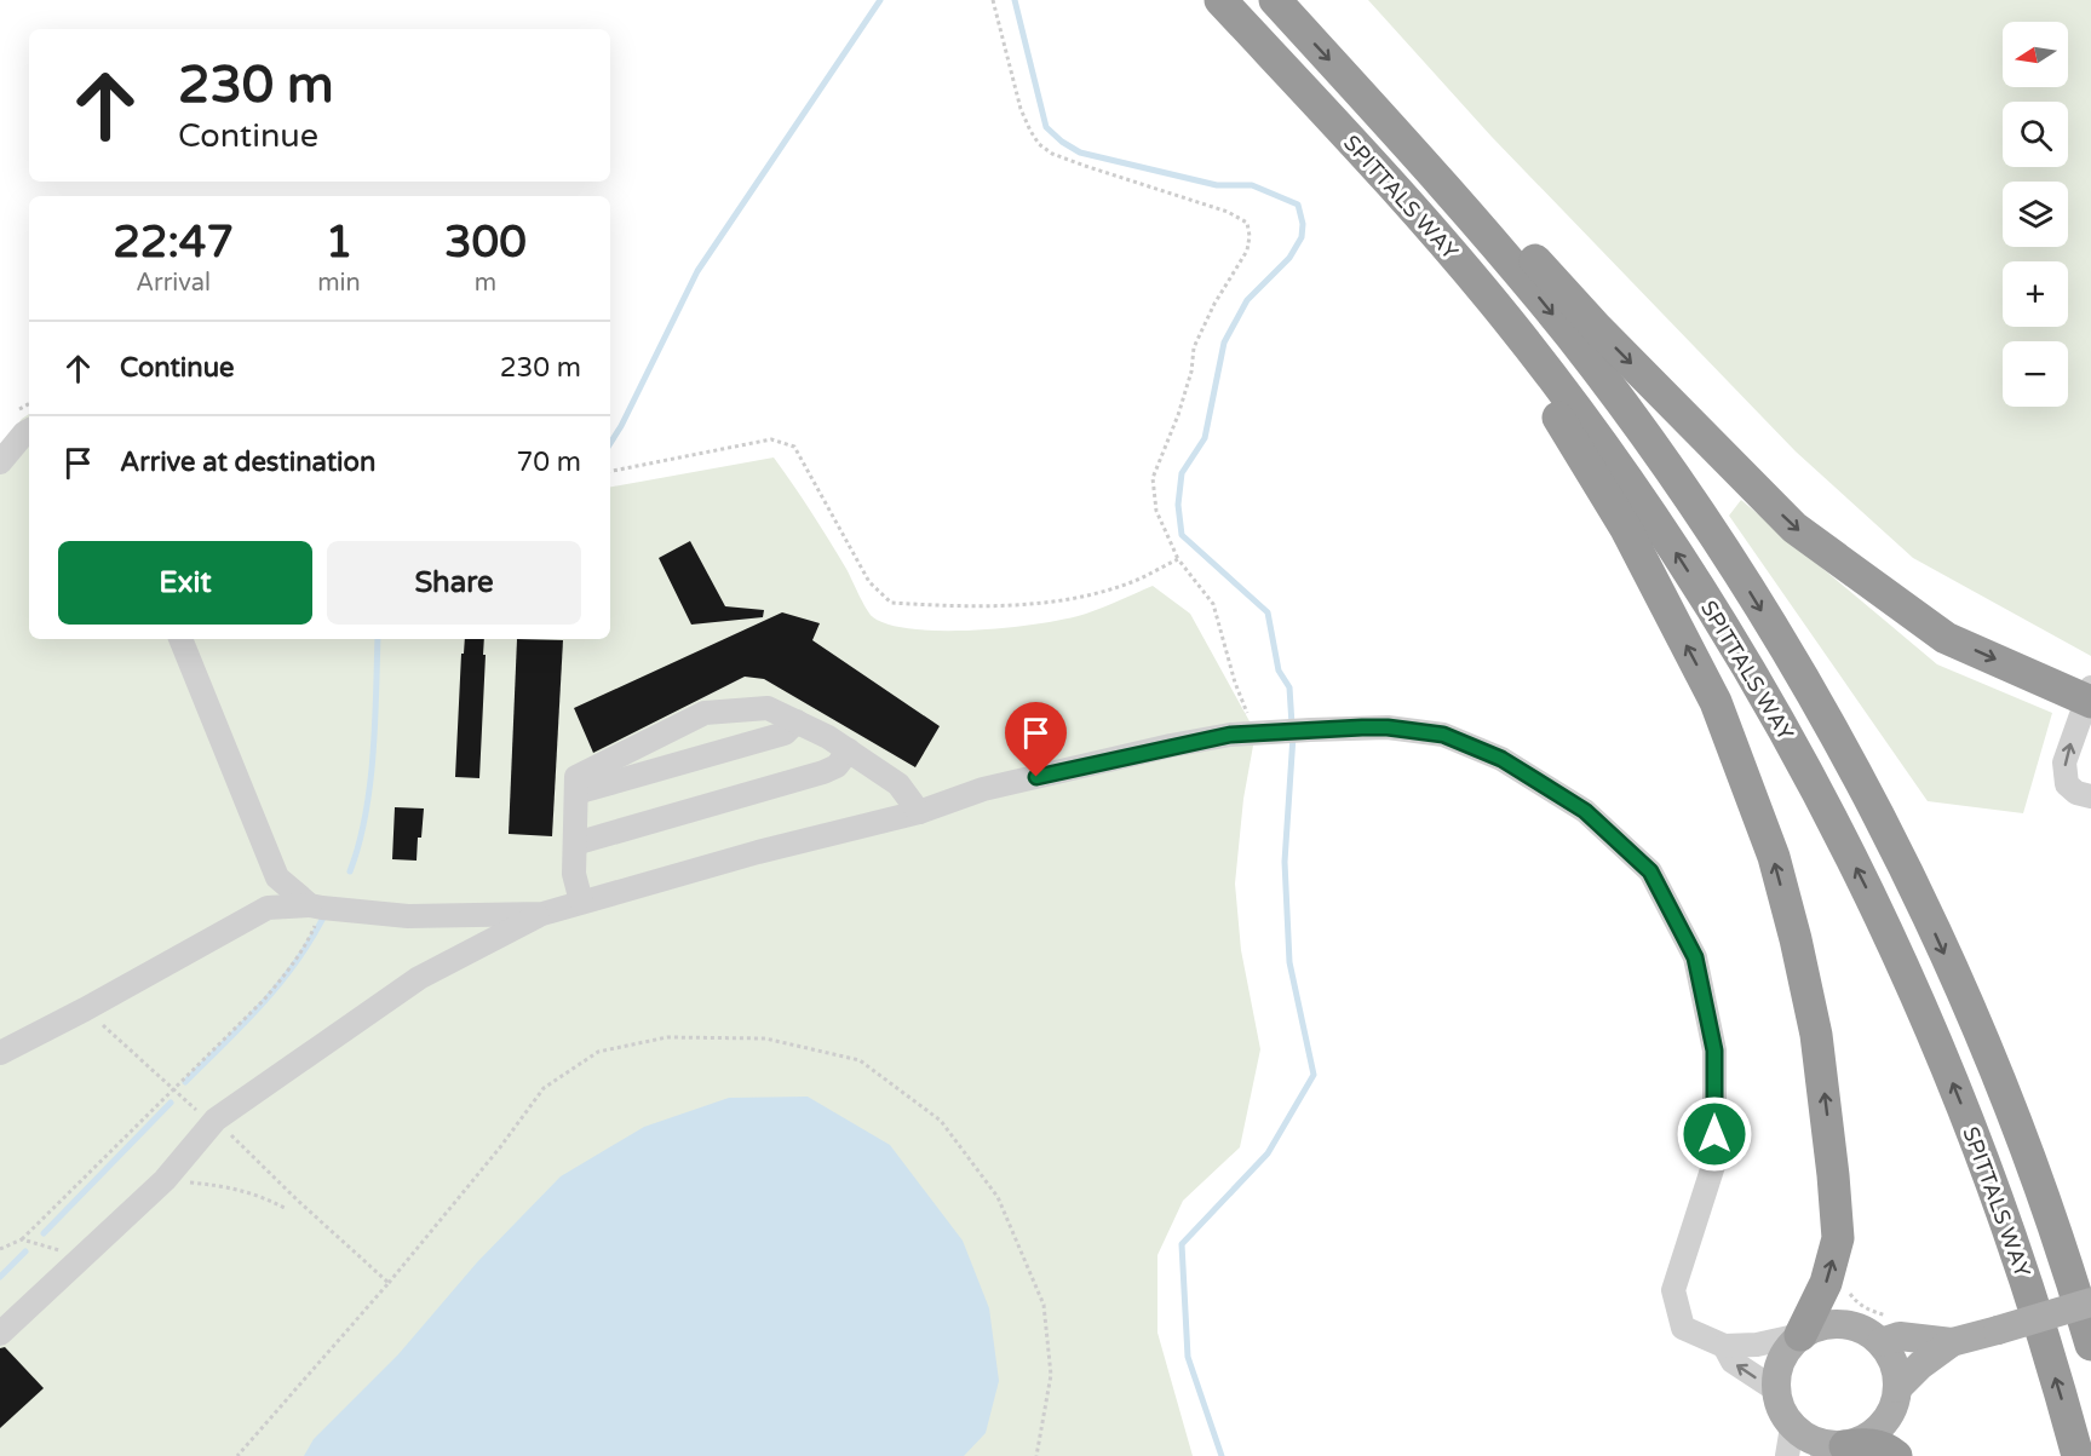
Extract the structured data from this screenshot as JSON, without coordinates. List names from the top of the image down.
{
  "streets": {
    "highway": ["SPITTALS WAY"]
  },
  "north": "left",
  "page": {
    "map_buttons": ["+", "−"],
    "turn": ["230 m", "Continue"],
    "eta": [
      "22:47",
      "Arrival",
      "1",
      "min",
      "300",
      "m"
    ],
    "list": [
      {
        "name": "Continue",
        "value": "230 m"
      },
      {
        "name": "Arrive at destination",
        "value": "70 m"
      }
    ],
    "buttons": ["Exit", "Share"]
  }
}
